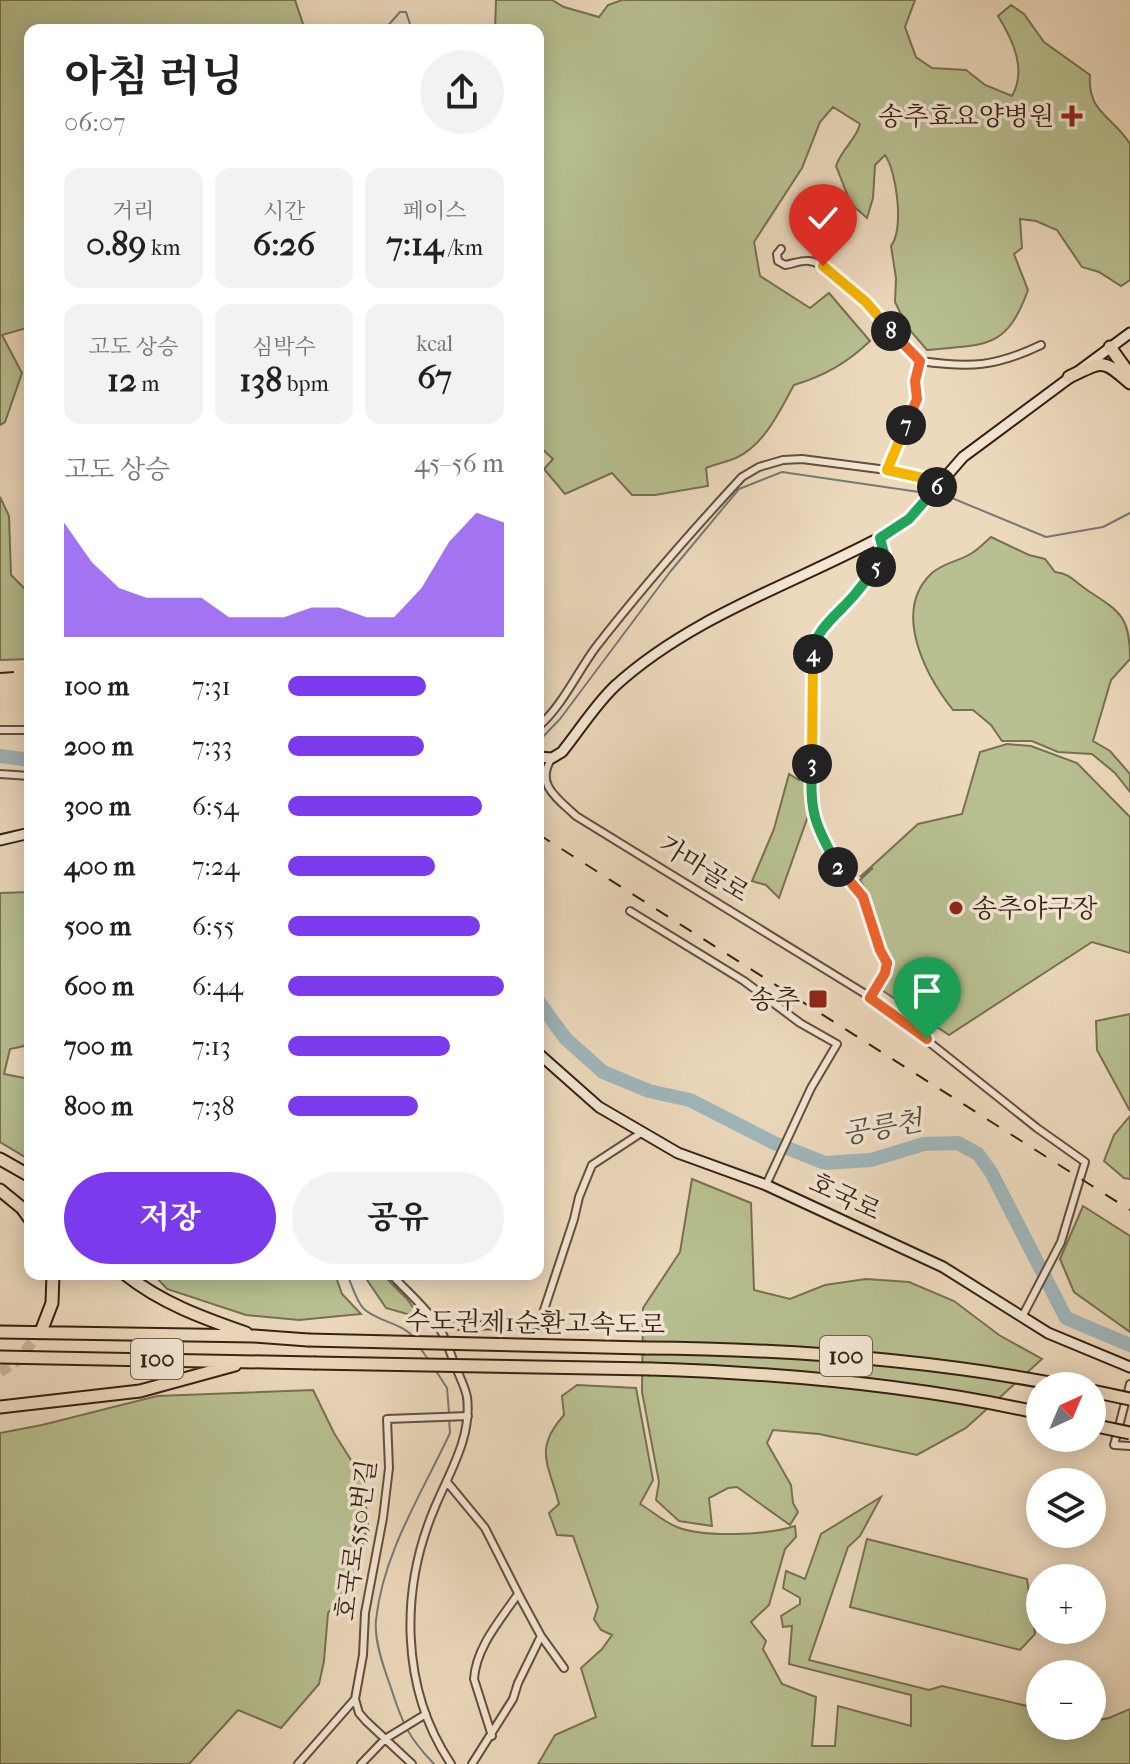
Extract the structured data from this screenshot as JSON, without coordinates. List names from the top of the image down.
{
  "streets": {
    "highway": ["수도권제1순환고속도로", "100"],
    "main road": ["가마골로", "호국로"],
    "street": ["호국로550번길"]
  },
  "crossings": [
    ["가마골로", "호국로"]
  ],
  "water": ["공릉천"],
  "places": {
    "health": ["송추효요양병원"],
    "other": ["송추야구장"],
    "transit": ["송추"]
  },
  "north": "top right",
  "page": {
    "heading": ["아침 러닝", "06:07"],
    "stats": [
      ["거리", "0.89 km"],
      ["시간", "6:26"],
      ["페이스", "7:14 /km"],
      ["고도 상승", "12 m"],
      ["심박수", "138 bpm"],
      ["kcal", "67"]
    ],
    "pins": [
      "8",
      "7",
      "6",
      "5",
      "4",
      "3",
      "2"
    ],
    "chart": ["고도 상승", "45–56 m"],
    "list": [
      {
        "name": "100 m",
        "note": "7:31"
      },
      {
        "name": "200 m",
        "note": "7:33"
      },
      {
        "name": "300 m",
        "note": "6:54"
      },
      {
        "name": "400 m",
        "note": "7:24"
      },
      {
        "name": "500 m",
        "note": "6:55"
      },
      {
        "name": "600 m",
        "note": "6:44"
      },
      {
        "name": "700 m",
        "note": "7:13"
      },
      {
        "name": "800 m",
        "note": "7:38"
      }
    ],
    "buttons": ["저장", "공유"],
    "map_buttons": ["+", "−"]
  }
}
